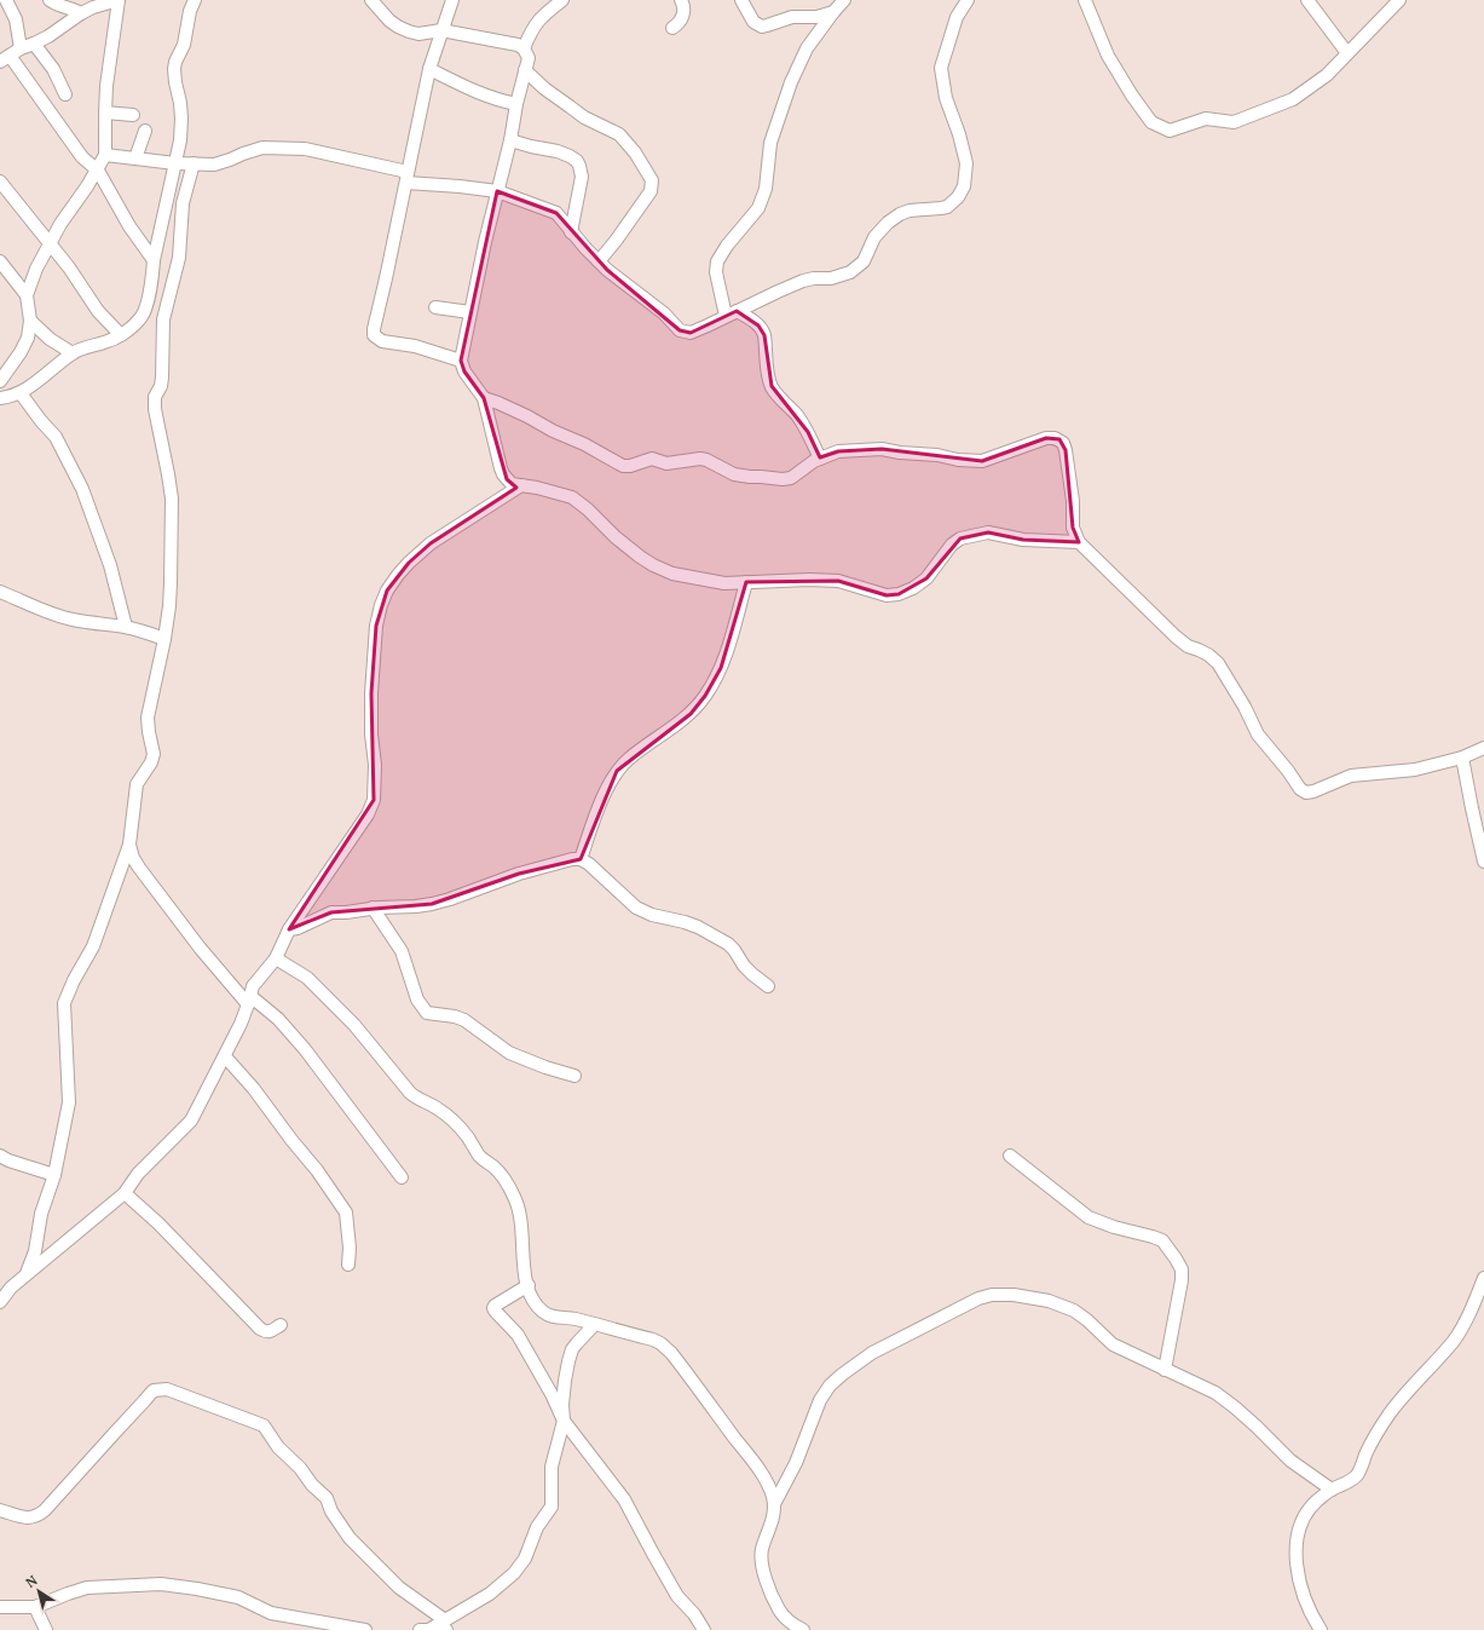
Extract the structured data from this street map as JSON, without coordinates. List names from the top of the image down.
{
  "north": "top left"
}
